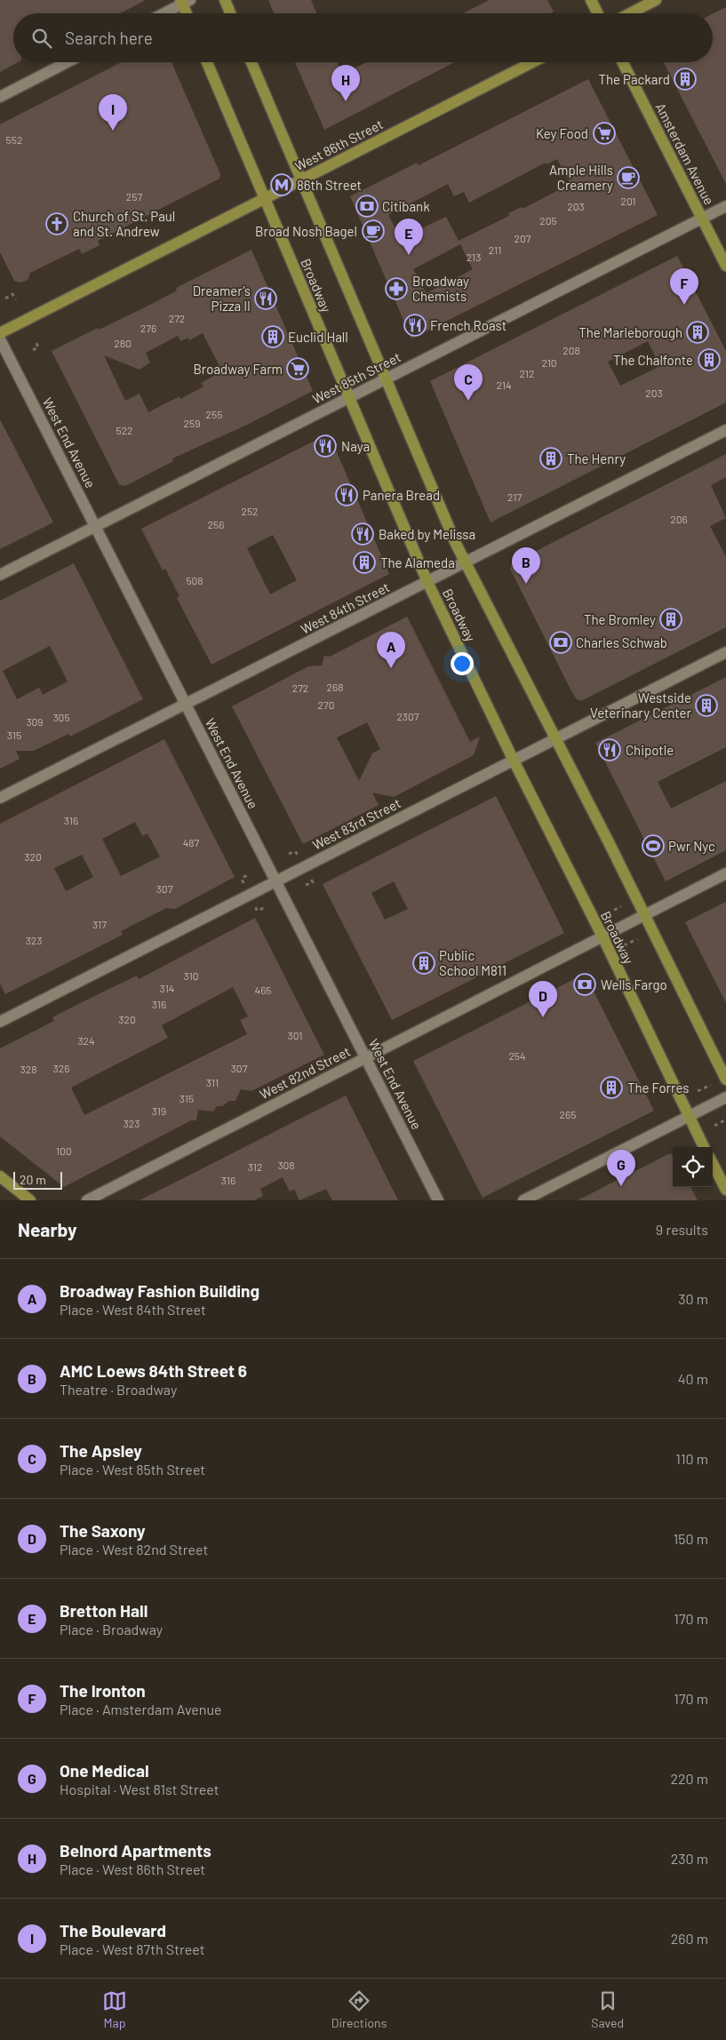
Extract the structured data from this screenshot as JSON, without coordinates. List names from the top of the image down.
{
  "streets": {
    "main road": ["West 86th Street", "Amsterdam Avenue", "Broadway"],
    "street": [
      "West 85th Street",
      "West End Avenue",
      "West 84th Street",
      "West 83rd Street",
      "West 82nd Street"
    ]
  },
  "crossings": [
    ["West 86th Street", "Broadway"],
    ["Amsterdam Avenue", "West 85th Street"],
    ["Broadway", "West 85th Street"],
    ["Broadway", "West 84th Street"],
    ["Broadway", "West 83rd Street"],
    ["Broadway", "West 82nd Street"],
    ["West 85th Street", "West End Avenue"],
    ["West End Avenue", "West 84th Street"],
    ["West End Avenue", "West 83rd Street"],
    ["West End Avenue", "West 82nd Street"]
  ],
  "places": {
    "building": [
      "The Packard",
      "The Marleborough",
      "Euclid Hall",
      "The Chalfonte",
      "The Henry",
      "The Alameda",
      "The Bromley",
      "Westside Veterinary Center",
      "Public School M811",
      "The Forres"
    ],
    "supermarket": ["Key Food", "Broadway Farm"],
    "cafe": ["Ample Hills Creamery", "Broad Nosh Bagel"],
    "metro station": ["86th Street"],
    "bank": ["Citibank", "Charles Schwab", "Wells Fargo"],
    "church": ["Church of St. Paul and St. Andrew"],
    "pharmacy": ["Broadway Chemists"],
    "restaurant": [
      "Dreamer’s Pizza II",
      "French Roast",
      "Naya",
      "Panera Bread",
      "Baked by Melissa",
      "Chipotle"
    ],
    "sports": ["Pwr Nyc"]
  },
  "house_numbers": [
    "552",
    "257",
    "201",
    "203",
    "205",
    "207",
    "211",
    "213",
    "272",
    "276",
    "280",
    "208",
    "210",
    "212",
    "214",
    "203",
    "255",
    "259",
    "522",
    "217",
    "252",
    "206",
    "256",
    "508",
    "268",
    "272",
    "270",
    "2307",
    "305",
    "309",
    "315",
    "316",
    "487",
    "320",
    "307",
    "317",
    "323",
    "310",
    "314",
    "465",
    "316",
    "320",
    "301",
    "324",
    "254",
    "326",
    "307",
    "328",
    "311",
    "315",
    "319",
    "265",
    "323",
    "100",
    "308",
    "312",
    "316"
  ],
  "scale_bar": "20 m",
  "page": {
    "search": "Search here",
    "pins": [
      "H",
      "I",
      "E",
      "F",
      "C",
      "B",
      "A",
      "D",
      "G"
    ],
    "scale": "20 m",
    "heading": ["Nearby", "9 results"],
    "list": [
      {
        "mark": "A",
        "name": "Broadway Fashion Building",
        "note": "Place · West 84th Street",
        "value": "30 m"
      },
      {
        "mark": "B",
        "name": "AMC Loews 84th Street 6",
        "note": "Theatre · Broadway",
        "value": "40 m"
      },
      {
        "mark": "C",
        "name": "The Apsley",
        "note": "Place · West 85th Street",
        "value": "110 m"
      },
      {
        "mark": "D",
        "name": "The Saxony",
        "note": "Place · West 82nd Street",
        "value": "150 m"
      },
      {
        "mark": "E",
        "name": "Bretton Hall",
        "note": "Place · Broadway",
        "value": "170 m"
      },
      {
        "mark": "F",
        "name": "The Ironton",
        "note": "Place · Amsterdam Avenue",
        "value": "170 m"
      },
      {
        "mark": "G",
        "name": "One Medical",
        "note": "Hospital · West 81st Street",
        "value": "220 m"
      },
      {
        "mark": "H",
        "name": "Belnord Apartments",
        "note": "Place · West 86th Street",
        "value": "230 m"
      },
      {
        "mark": "I",
        "name": "The Boulevard",
        "note": "Place · West 87th Street",
        "value": "260 m"
      }
    ],
    "nav": ["Map", "Directions", "Saved"]
  }
}
